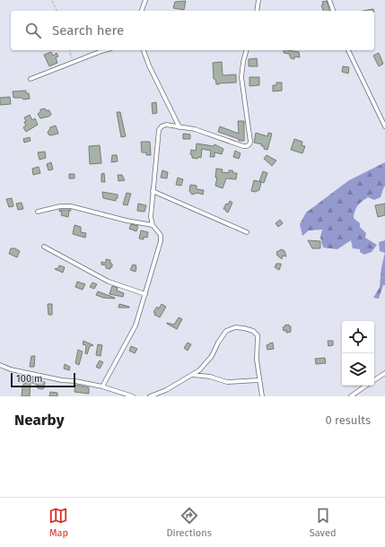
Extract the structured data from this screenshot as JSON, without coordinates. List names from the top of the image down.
{
  "scale_bar": "100 m",
  "page": {
    "search": "Search here",
    "scale": "100 m",
    "heading": ["Nearby", "0 results"],
    "nav": ["Map", "Directions", "Saved"]
  }
}
